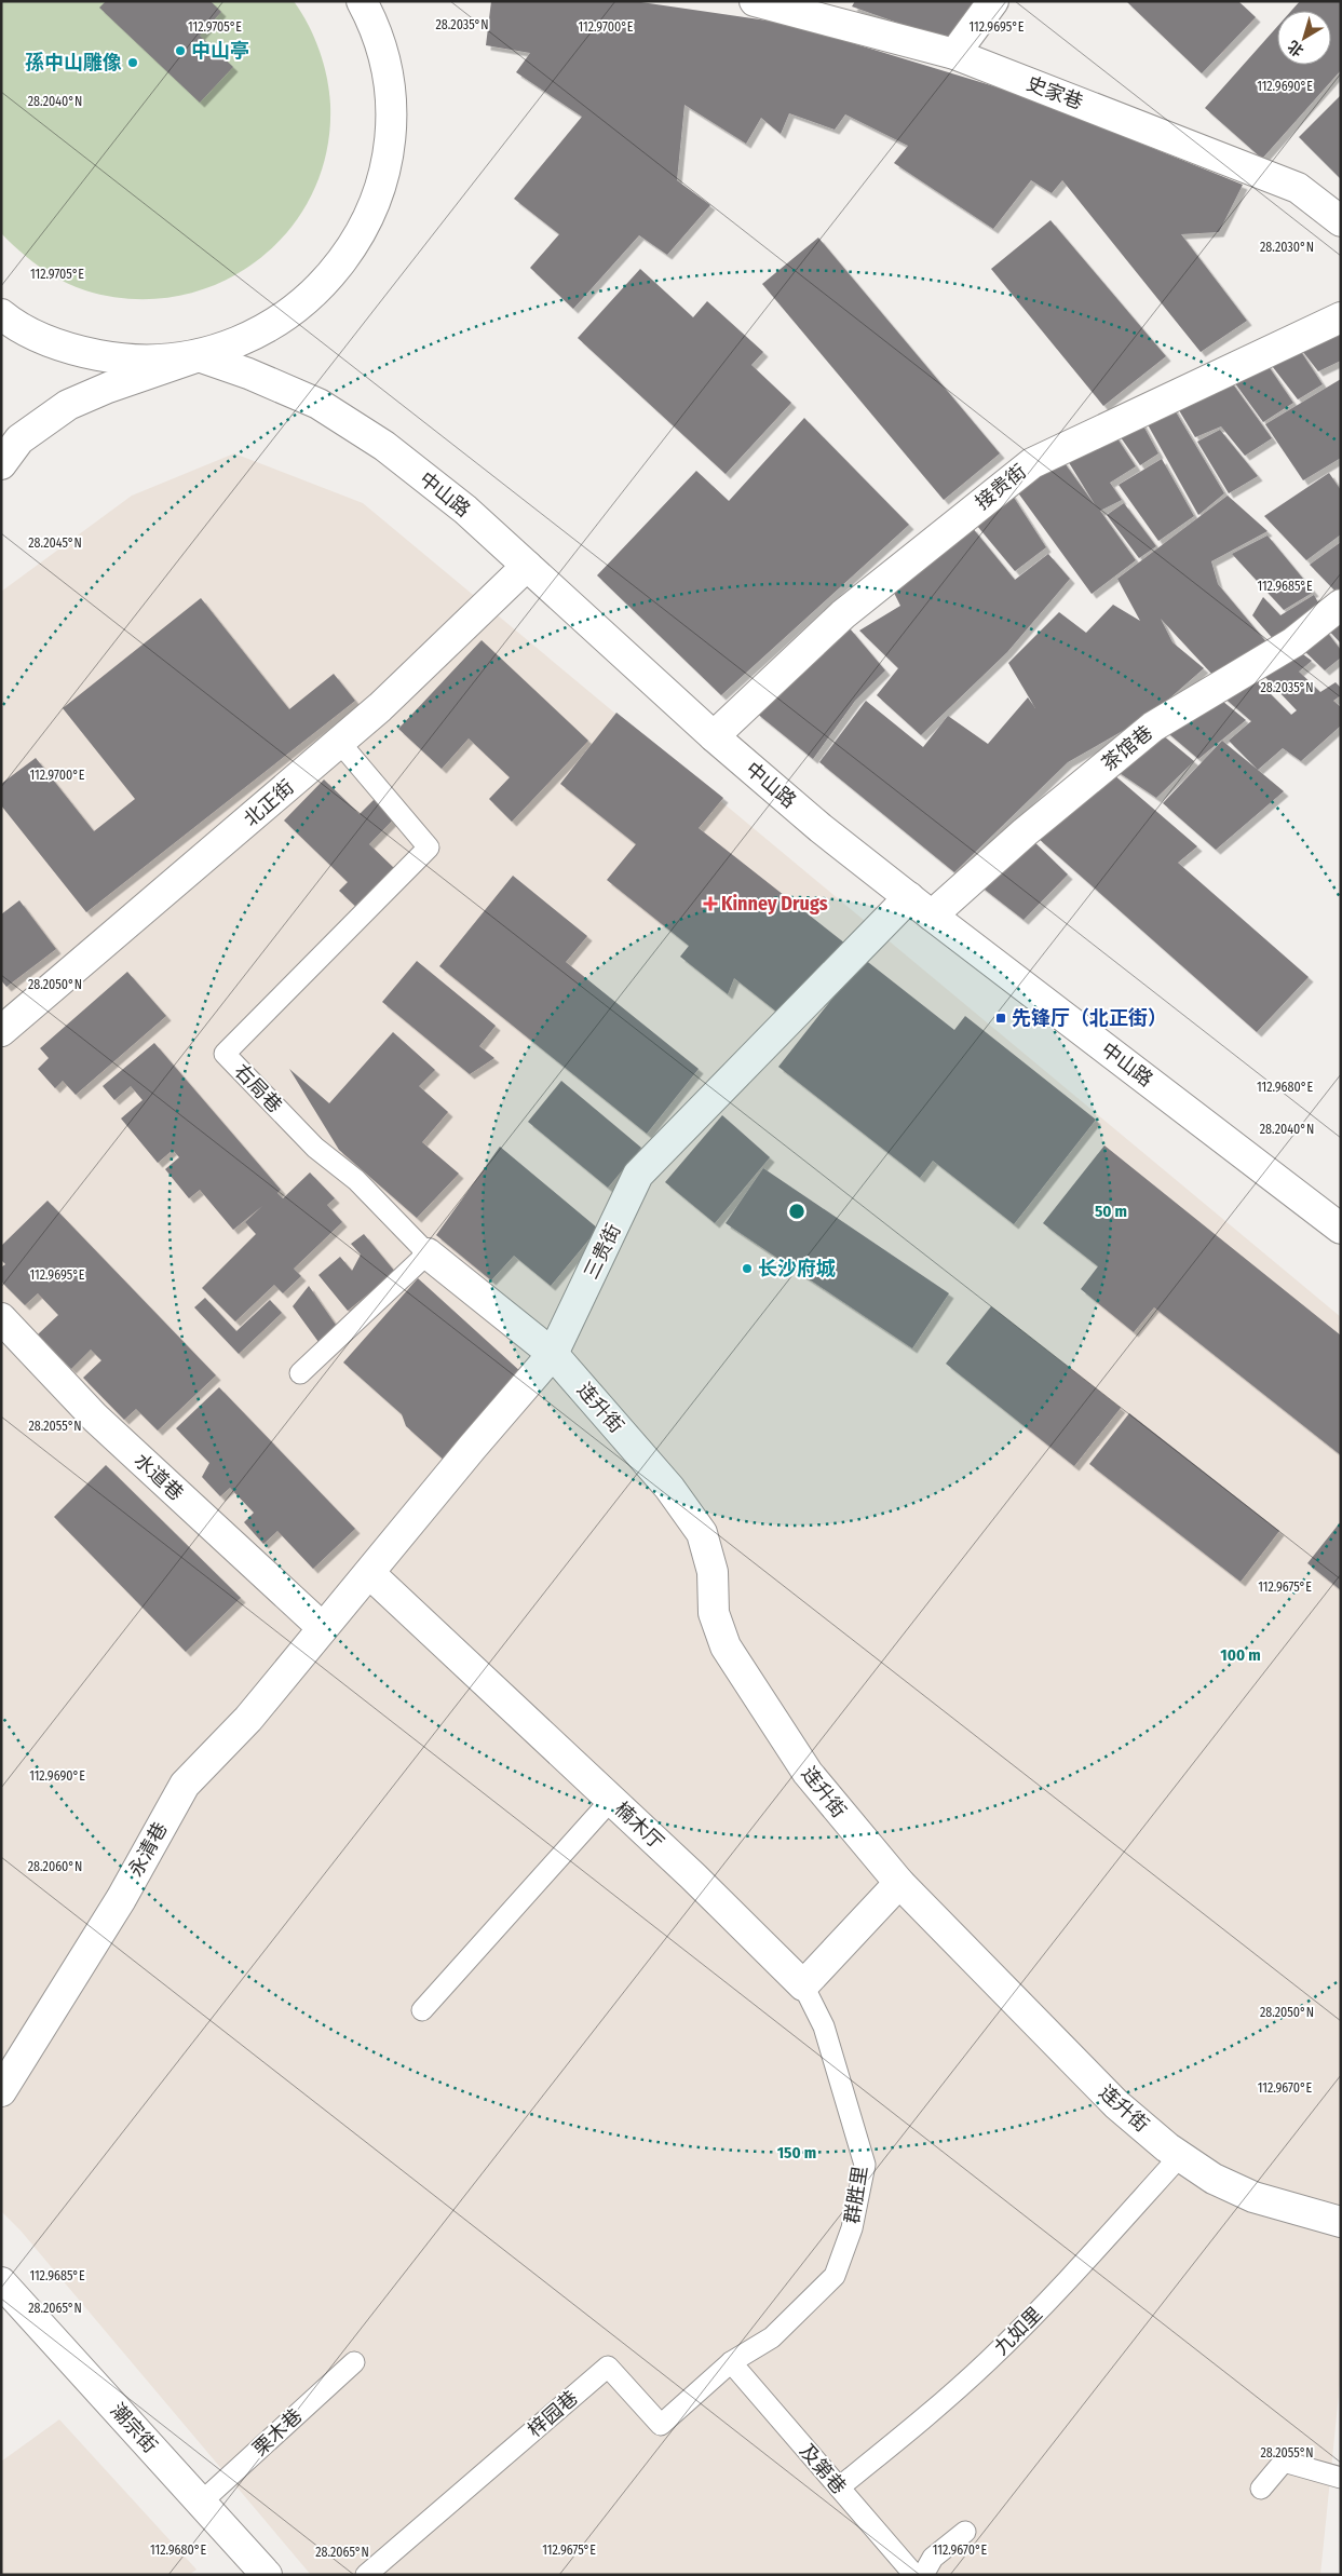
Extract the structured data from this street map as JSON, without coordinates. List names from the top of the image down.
{
  "streets": {
    "street": [
      "史家巷",
      "接贵街",
      "中山路",
      "茶馆巷",
      "北正街",
      "三贵街",
      "连升街",
      "水道巷",
      "楠木厅",
      "永清巷",
      "潮宗街"
    ],
    "lane": [
      "右局巷",
      "群胜里",
      "九如里",
      "梓园巷",
      "栗木巷",
      "及第巷"
    ]
  },
  "crossings": [
    ["接贵街", "中山路"],
    ["中山路", "茶馆巷"],
    ["中山路", "北正街"],
    ["中山路", "三贵街"],
    ["茶馆巷", "三贵街"],
    ["北正街", "右局巷"],
    ["右局巷", "连升街"],
    ["三贵街", "连升街"],
    ["三贵街", "水道巷"],
    ["三贵街", "楠木厅"],
    ["三贵街", "永清巷"],
    ["连升街", "九如里"],
    ["水道巷", "永清巷"],
    ["楠木厅", "群胜里"],
    ["群胜里", "梓园巷"],
    ["群胜里", "及第巷"],
    ["九如里", "及第巷"],
    ["梓园巷", "及第巷"],
    ["潮宗街", "栗木巷"]
  ],
  "places": {
    "other": ["中山亭", "孫中山雕像", "长沙府城"],
    "health": ["Kinney Drugs"],
    "transit": ["先锋厅（北正街）"]
  },
  "north": "bottom left",
  "coordinates": [
    "28.2035°N",
    "112.9705°E",
    "112.9700°E",
    "112.9695°E",
    "112.9690°E",
    "28.2040°N",
    "28.2030°N",
    "28.2045°N",
    "112.9685°E",
    "28.2050°N",
    "112.9680°E",
    "28.2055°N",
    "112.9675°E",
    "28.2060°N",
    "112.9670°E",
    "28.2065°N"
  ],
  "rings": ["50 m", "100 m", "150 m"]
}
